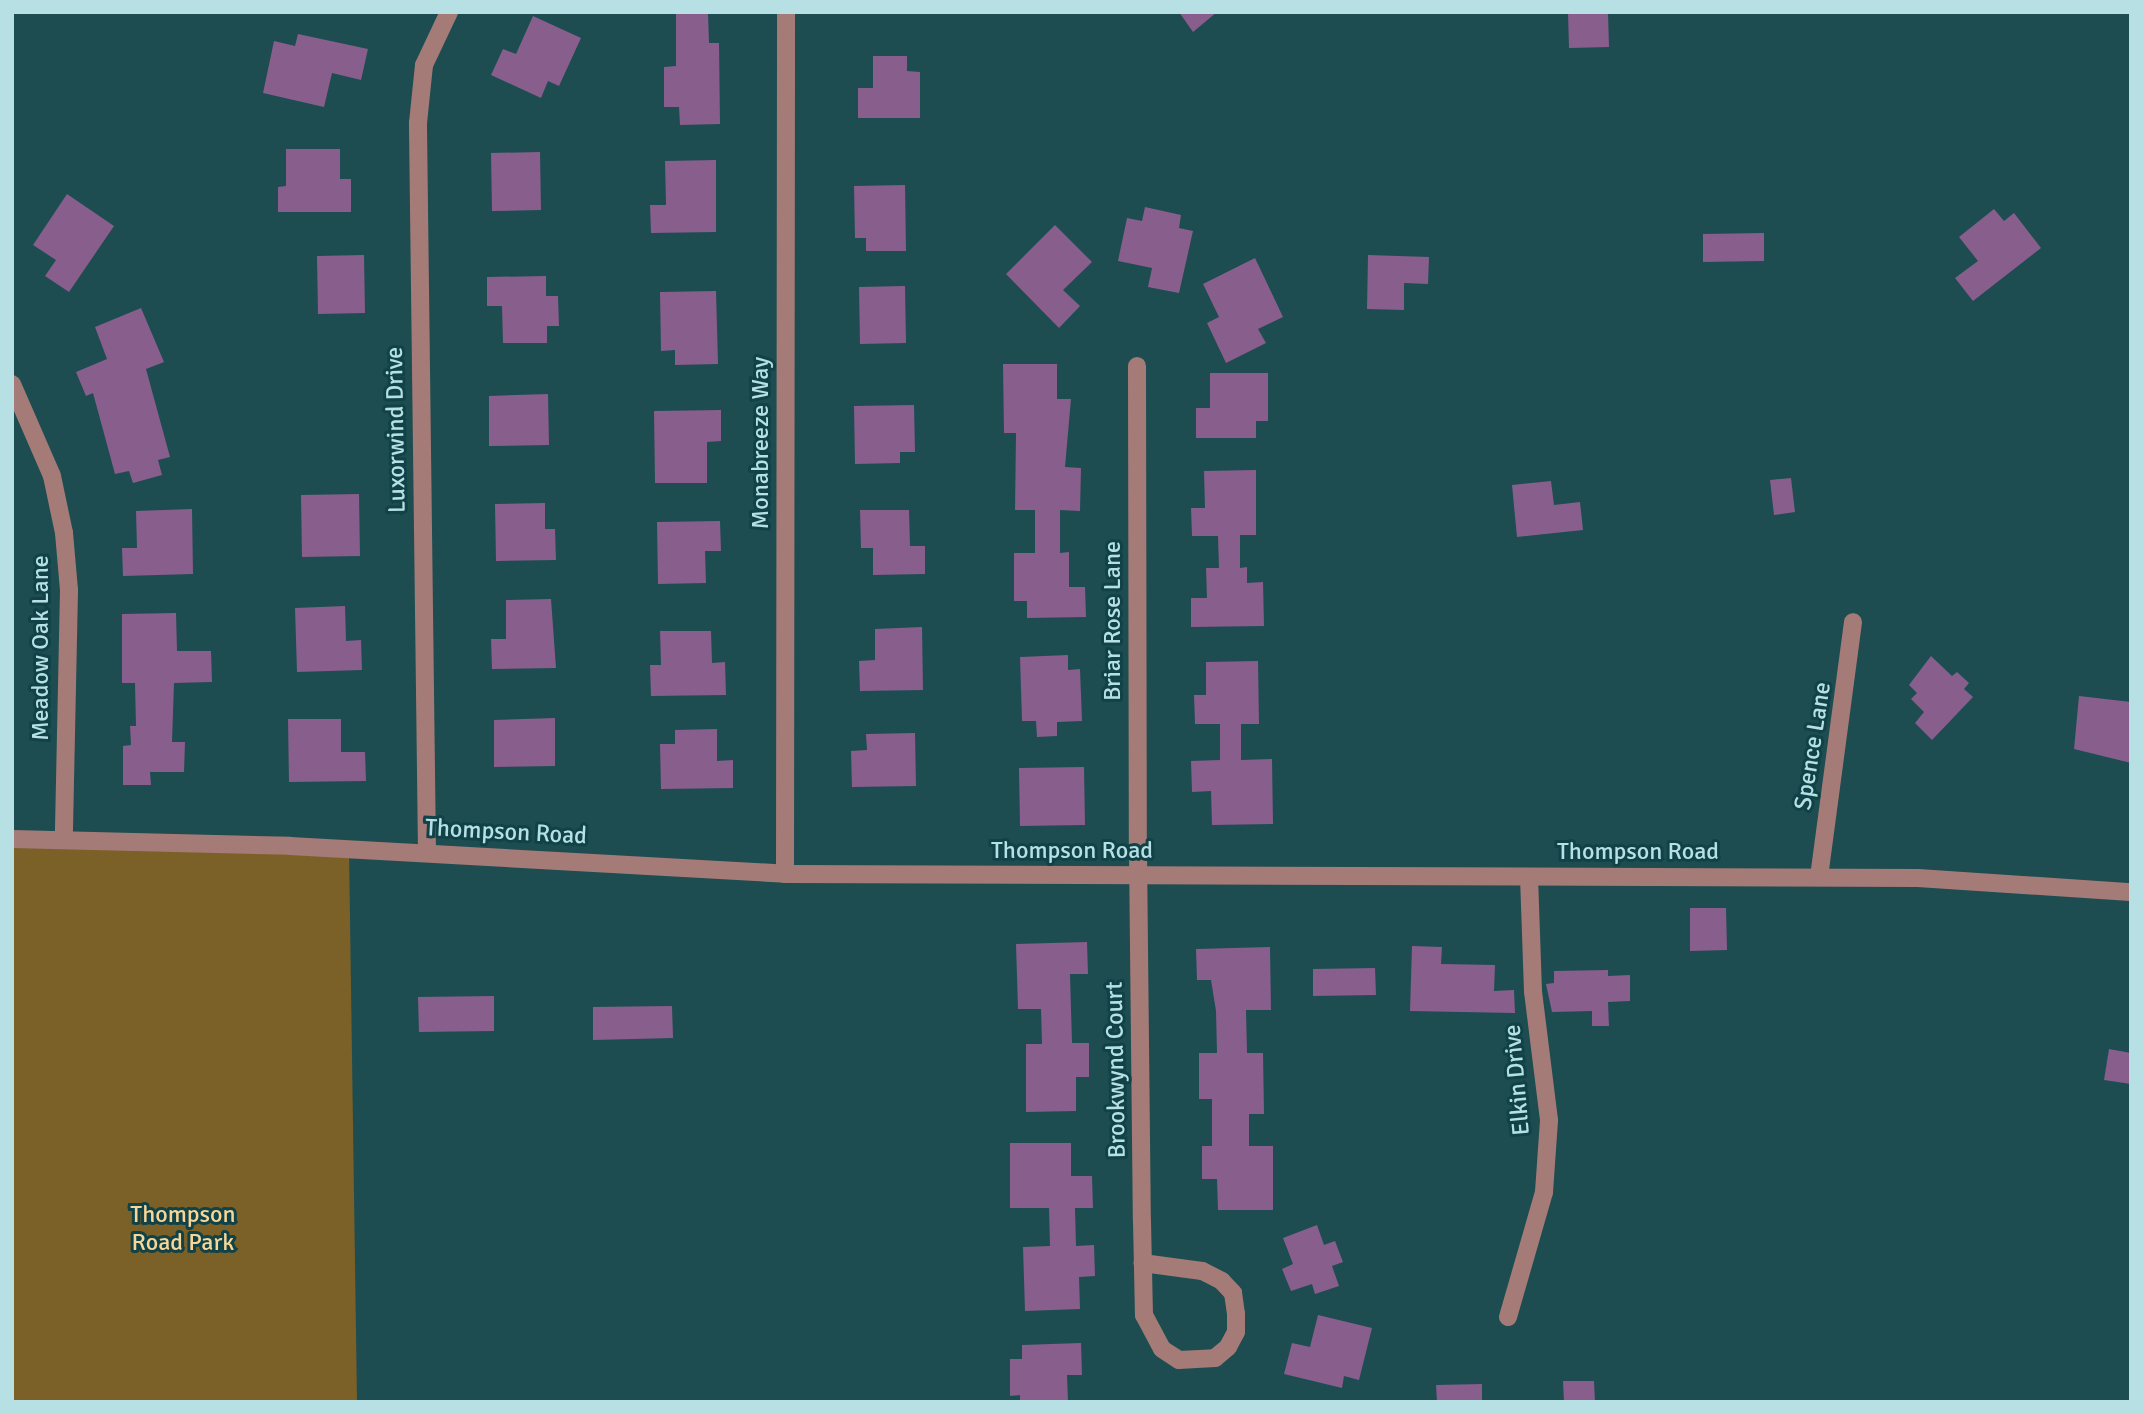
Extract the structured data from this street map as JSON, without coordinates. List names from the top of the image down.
{
  "streets": {
    "street": [
      "Luxorwind Drive",
      "Monabreeze Way",
      "Briar Rose Lane",
      "Meadow Oak Lane",
      "Spence Lane",
      "Thompson Road",
      "Brookwynd Court",
      "Elkin Drive"
    ]
  },
  "crossings": [
    ["Luxorwind Drive", "Thompson Road"],
    ["Monabreeze Way", "Thompson Road"],
    ["Briar Rose Lane", "Thompson Road"],
    ["Briar Rose Lane", "Brookwynd Court"],
    ["Meadow Oak Lane", "Thompson Road"],
    ["Spence Lane", "Thompson Road"],
    ["Thompson Road", "Brookwynd Court"],
    ["Thompson Road", "Elkin Drive"]
  ],
  "parks": ["Thompson Road Park"]
}
